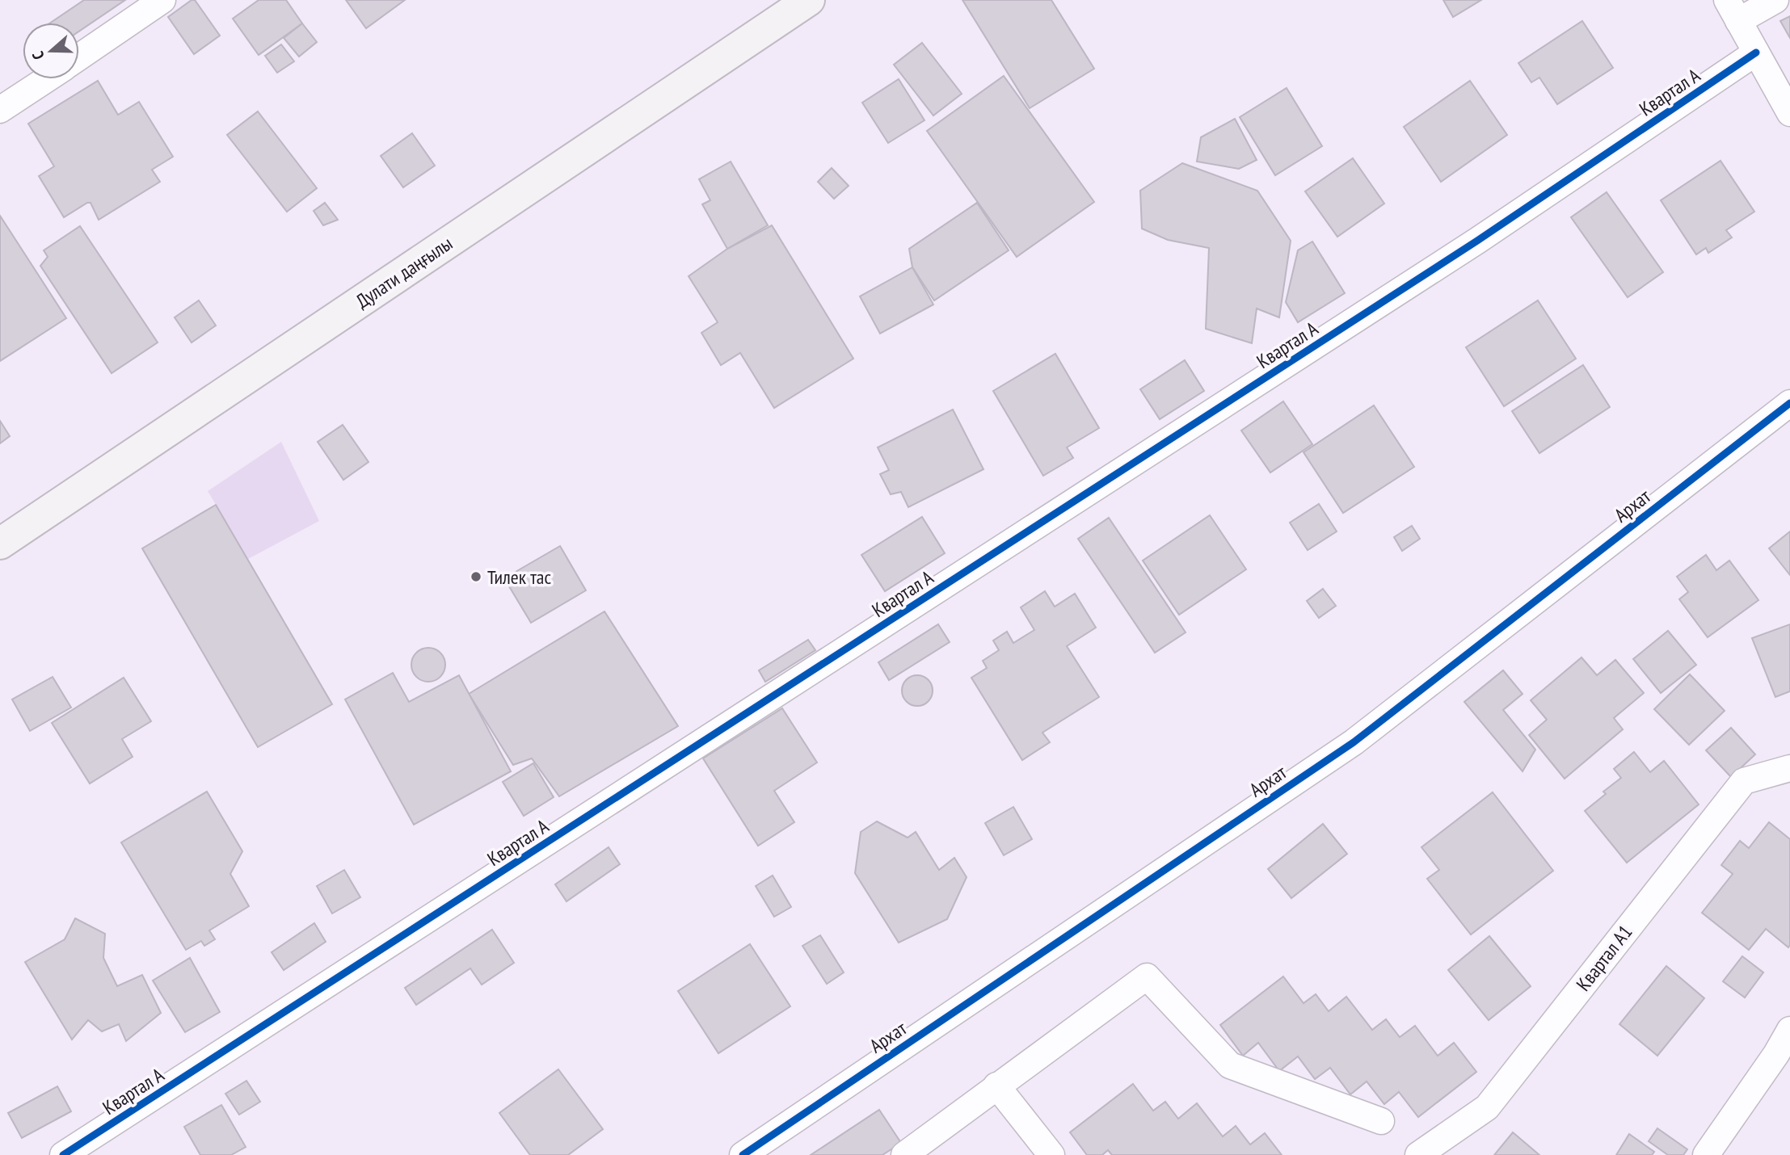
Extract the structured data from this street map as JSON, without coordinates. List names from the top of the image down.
{
  "streets": {
    "main road": ["Дулати даңғылы"],
    "street": ["Квартал А", "Архат", "Квартал А1"]
  },
  "places": ["Тилек тас"],
  "north": "left"
}
